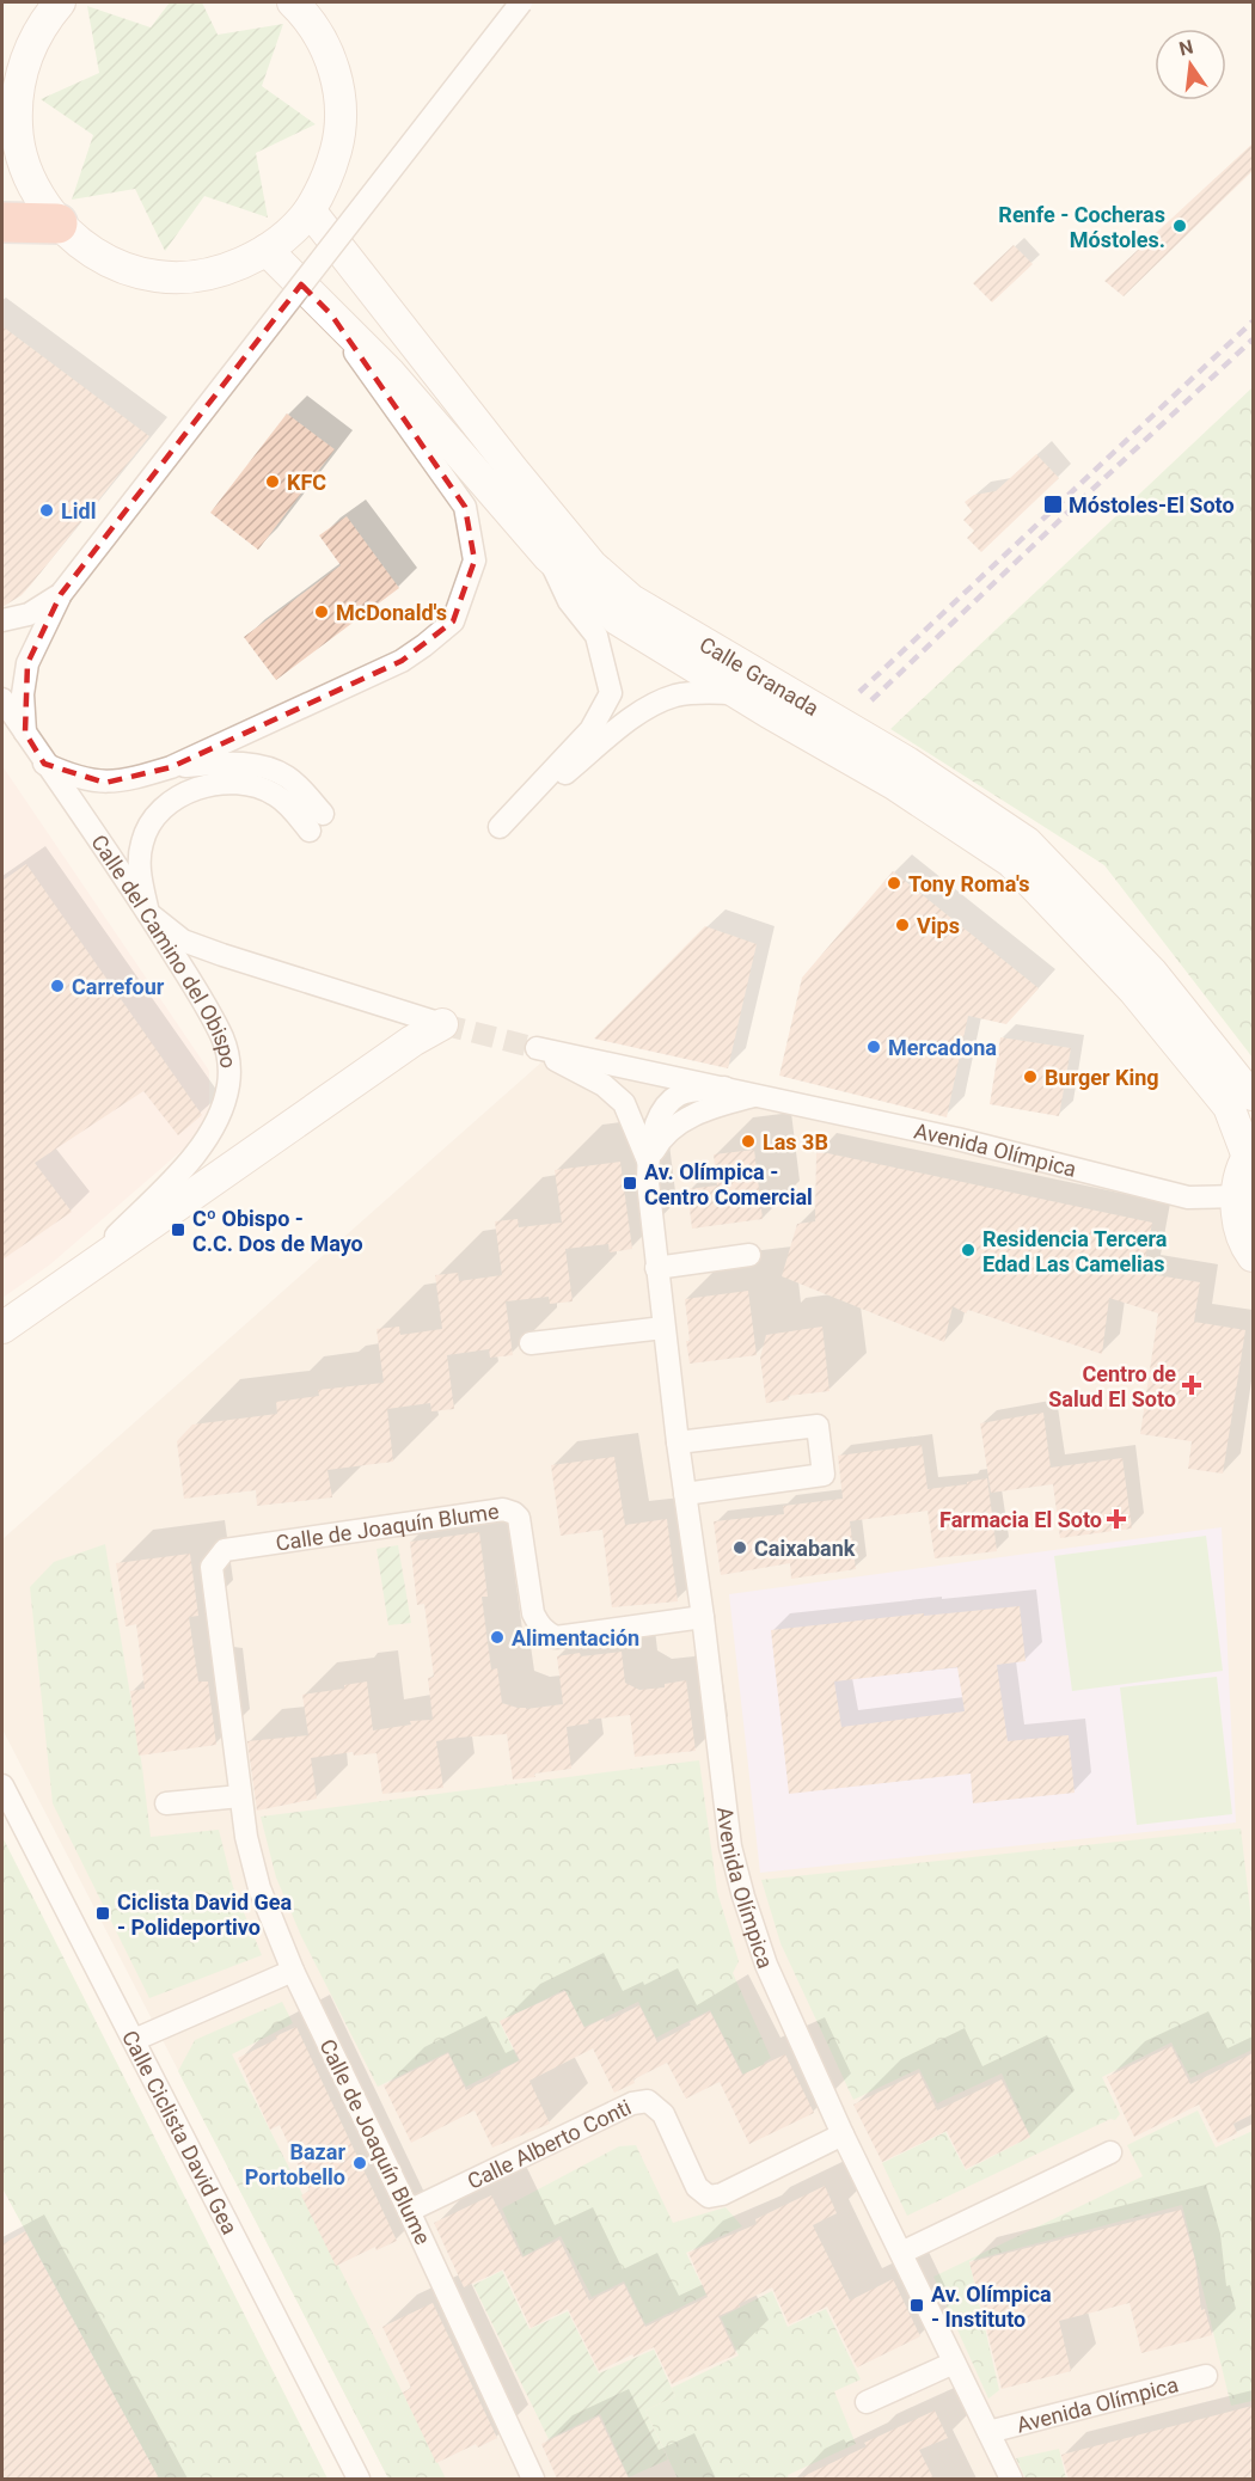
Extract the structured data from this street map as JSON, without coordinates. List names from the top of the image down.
{
  "streets": {
    "street": [
      "Calle Granada",
      "Calle del Camino del Obispo",
      "Avenida Olímpica",
      "Calle de Joaquín Blume",
      "Calle Ciclista David Gea",
      "Calle Alberto Conti"
    ]
  },
  "crossings": [
    ["Avenida Olímpica", "Calle de Joaquín Blume"],
    ["Avenida Olímpica", "Calle Alberto Conti"],
    ["Calle de Joaquín Blume", "Calle Alberto Conti"]
  ],
  "places": {
    "other": [
      "Renfe - Cocheras Móstoles.",
      "KFC",
      "Lidl",
      "McDonald's",
      "Tony Roma's",
      "Vips",
      "Carrefour",
      "Mercadona",
      "Burger King",
      "Las 3B",
      "Residencia Tercera Edad Las Camelias",
      "Caixabank",
      "Alimentación",
      "Bazar Portobello"
    ],
    "transit": [
      "Móstoles-El Soto",
      "Av. Olímpica - Centro Comercial",
      "Cº Obispo - C.C. Dos de Mayo",
      "Ciclista David Gea - Polideportivo",
      "Av. Olímpica - Instituto"
    ],
    "health": ["Centro de Salud El Soto", "Farmacia El Soto"]
  },
  "north": "top"
}
